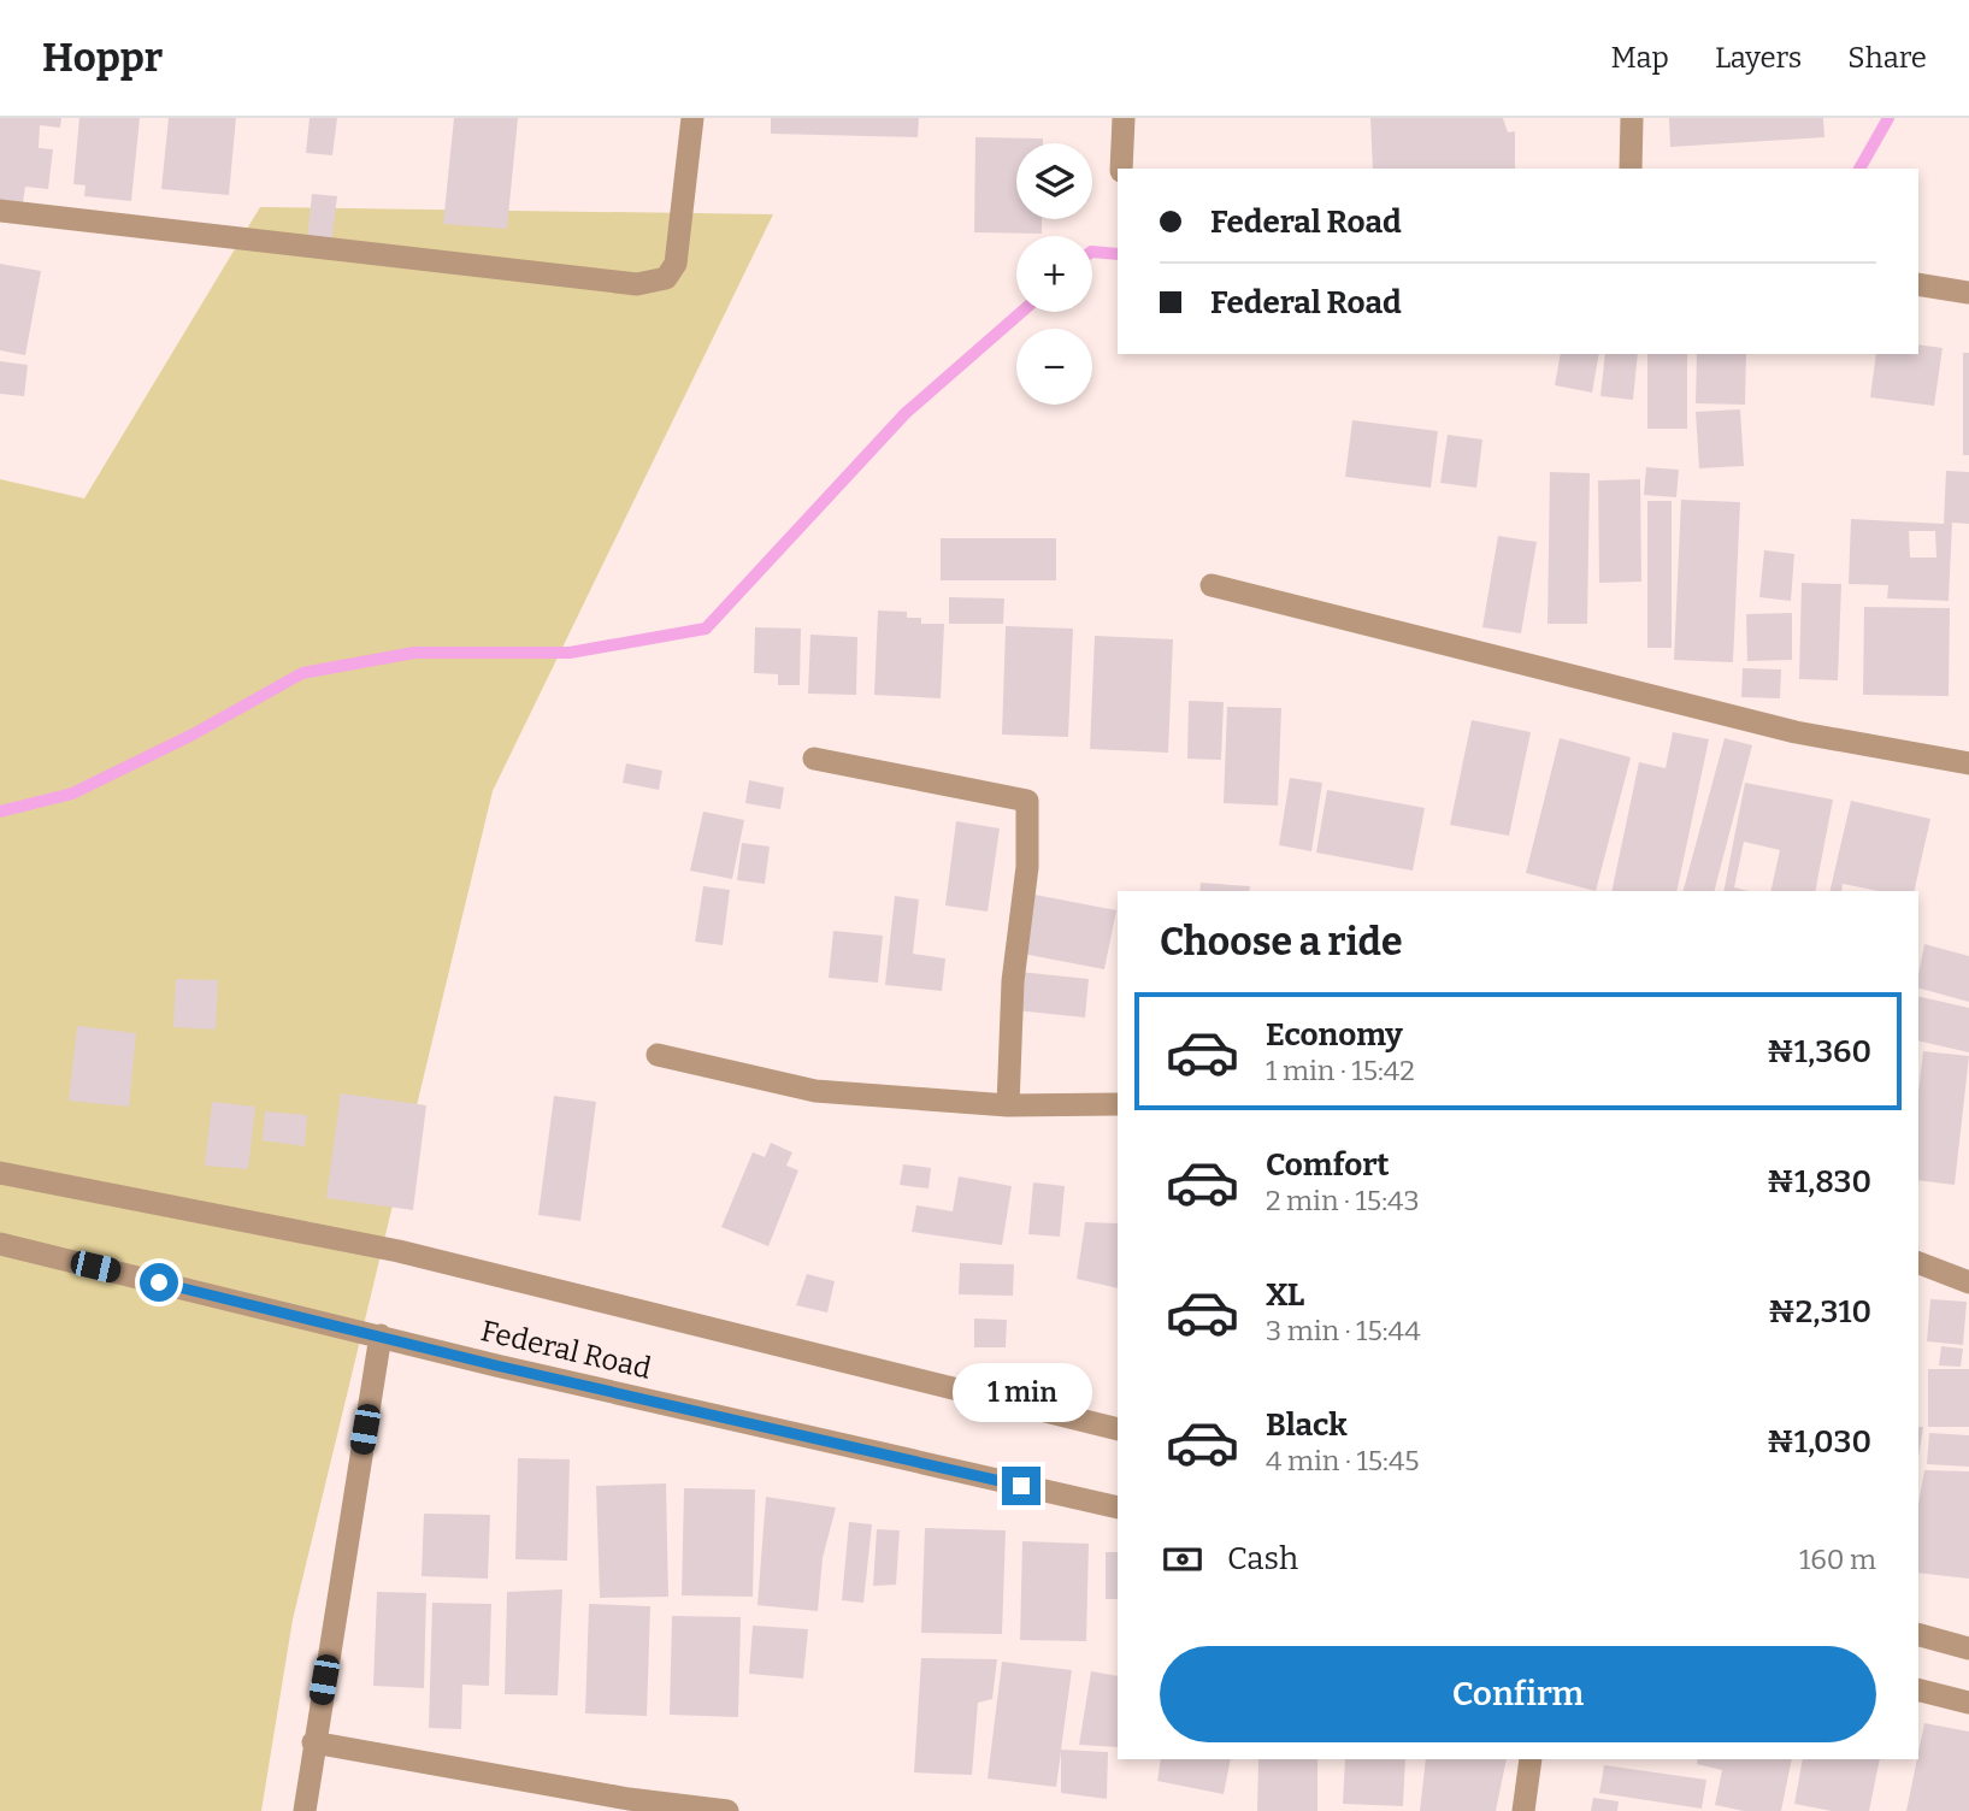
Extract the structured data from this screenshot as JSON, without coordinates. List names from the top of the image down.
{
  "streets": {
    "street": ["Federal Road"]
  },
  "page": {
    "header": "Hoppr",
    "nav": ["Map", "Layers", "Share"],
    "map_buttons": ["+", "−"],
    "banner": ["Federal Road", "Federal Road"],
    "heading": "Choose a ride",
    "list": [
      {
        "name": "Economy",
        "note": "1 min · 15:42",
        "value": "₦1,360"
      },
      {
        "name": "Comfort",
        "note": "2 min · 15:43",
        "value": "₦1,830"
      },
      {
        "name": "XL",
        "note": "3 min · 15:44",
        "value": "₦2,310"
      },
      {
        "name": "Black",
        "note": "4 min · 15:45",
        "value": "₦1,030"
      }
    ],
    "bubble": "1 min",
    "pay": ["Cash", "160 m"],
    "buttons": "Confirm"
  }
}
